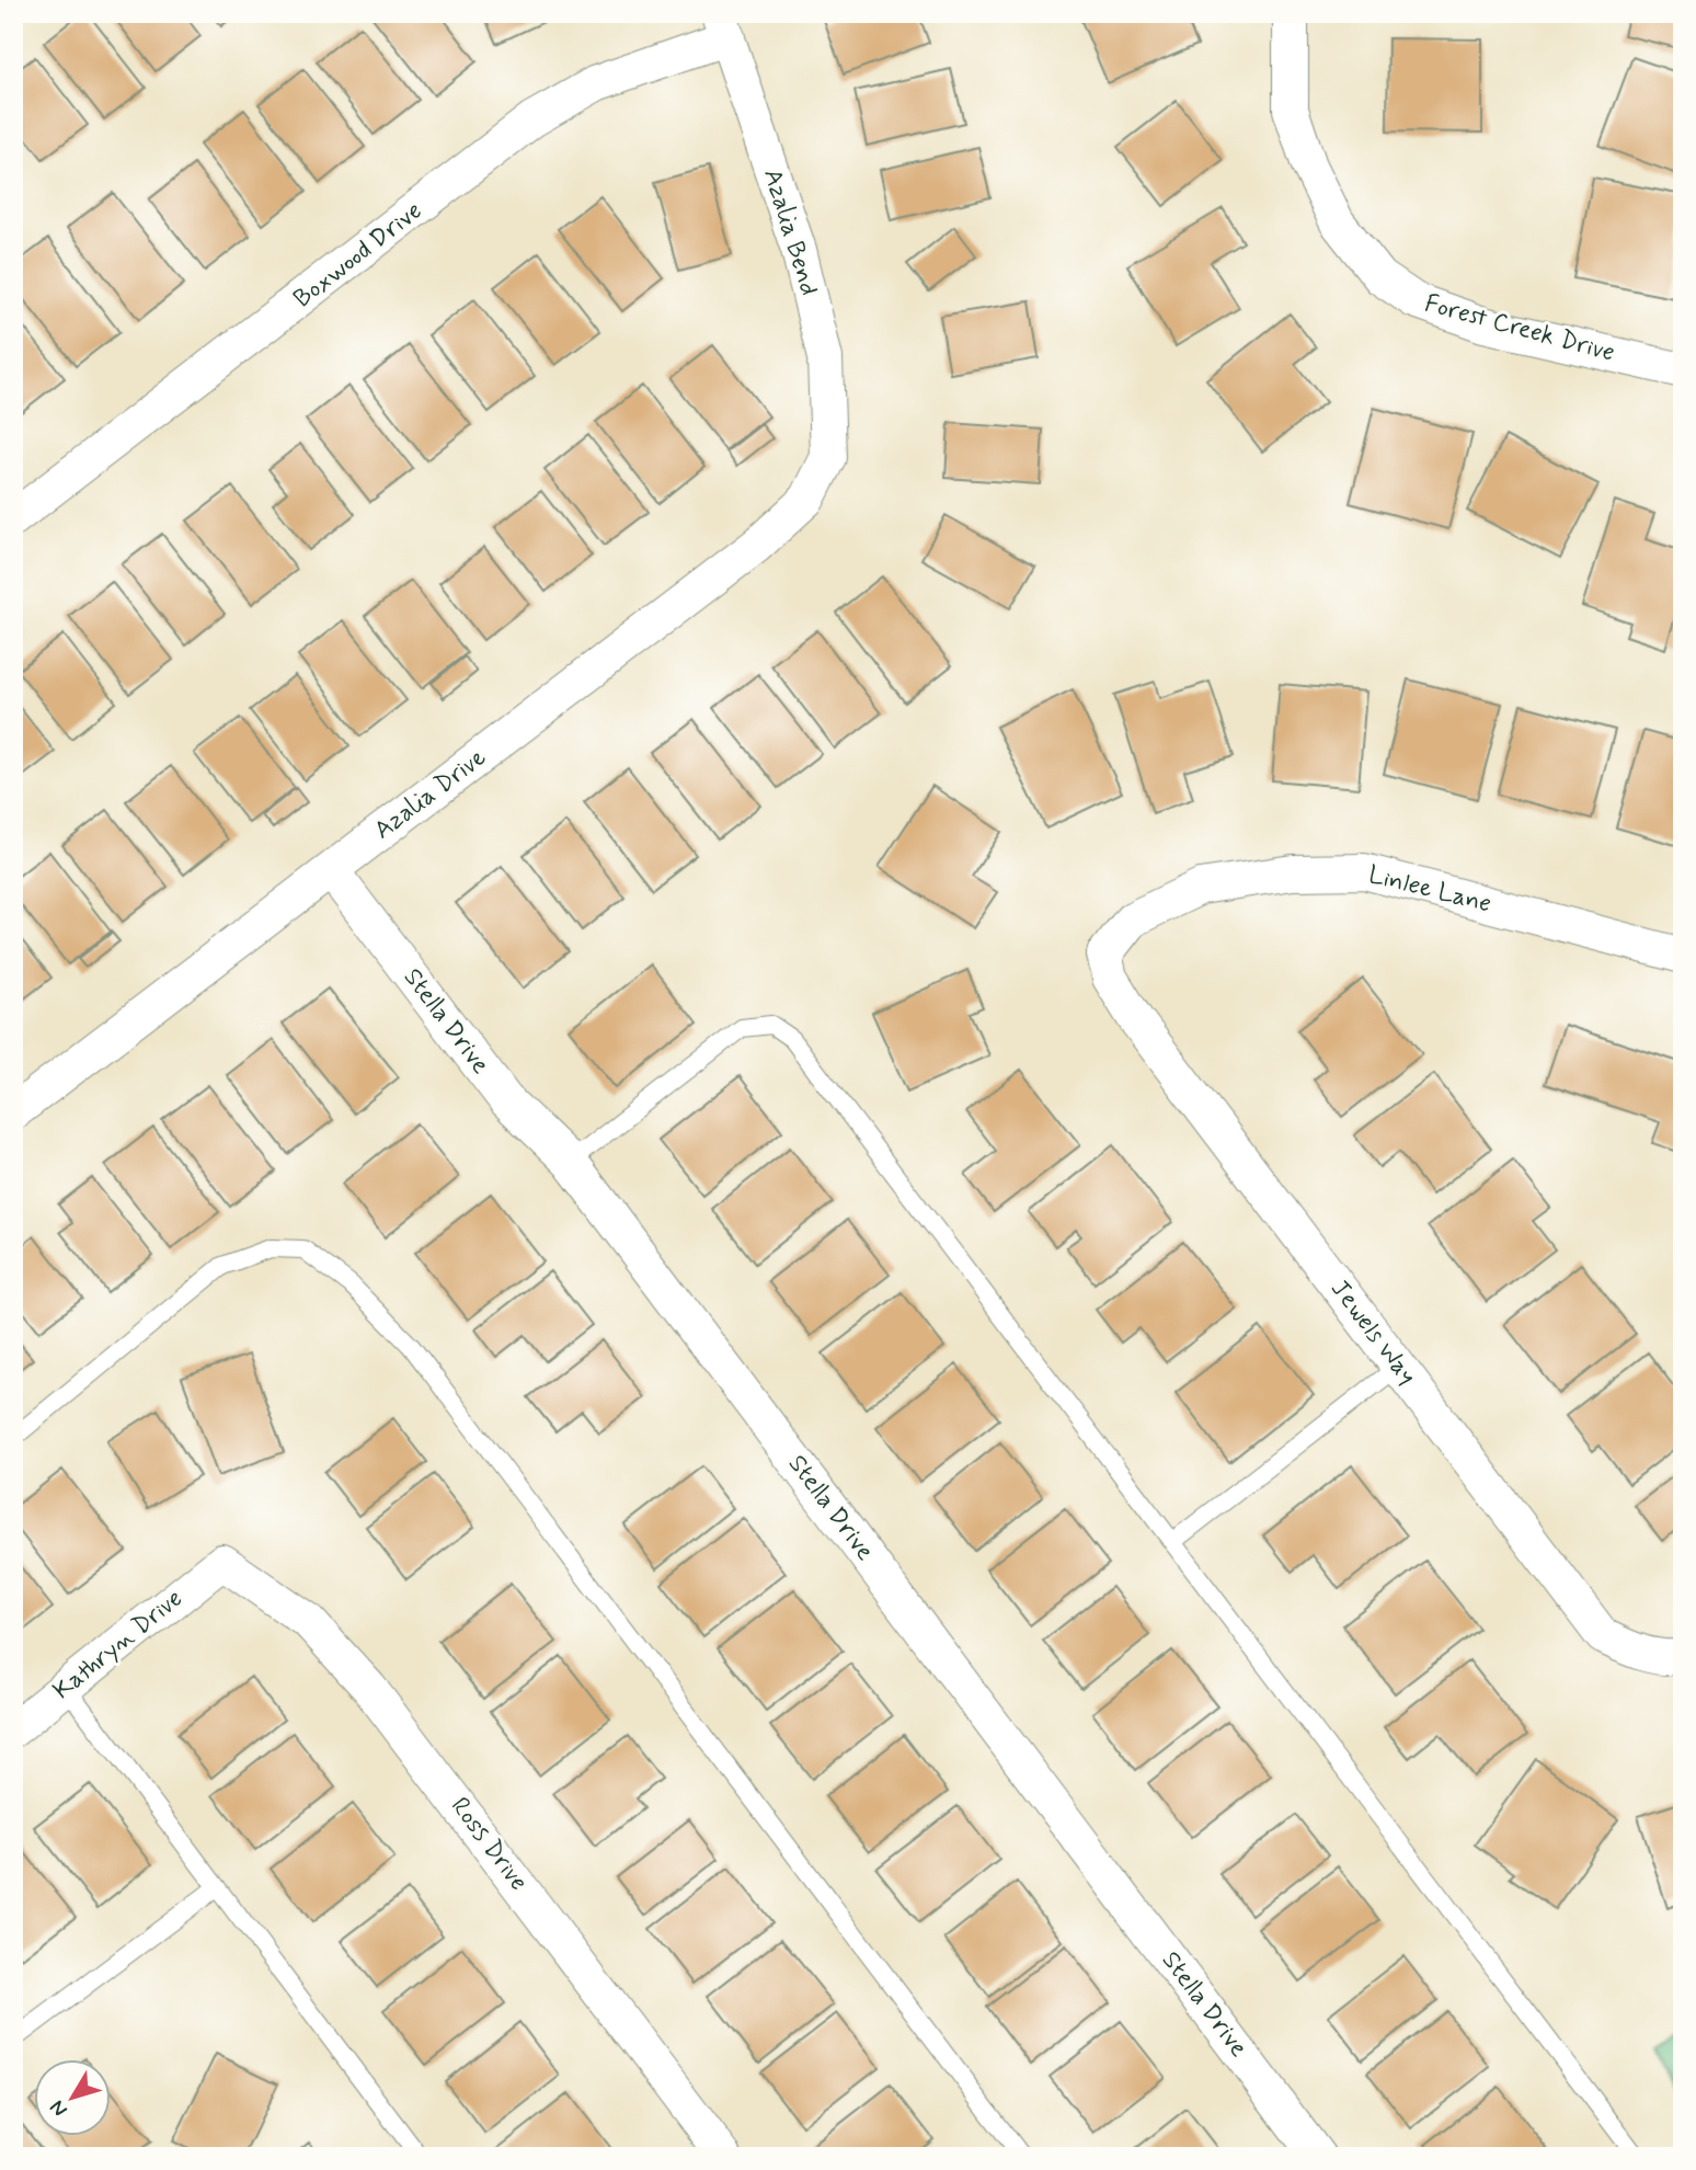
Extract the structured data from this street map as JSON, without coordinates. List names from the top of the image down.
{
  "streets": {
    "street": [
      "Azalia Bend",
      "Boxwood Drive",
      "Forest Creek Drive",
      "Azalia Drive",
      "Linlee Lane",
      "Stella Drive",
      "Jewels Way",
      "Kathryn Drive",
      "Ross Drive"
    ]
  },
  "crossings": [
    ["Azalia Bend", "Boxwood Drive"],
    ["Azalia Bend", "Azalia Drive"],
    ["Azalia Drive", "Stella Drive"],
    ["Linlee Lane", "Jewels Way"],
    ["Kathryn Drive", "Ross Drive"]
  ],
  "north": "bottom left"
}
